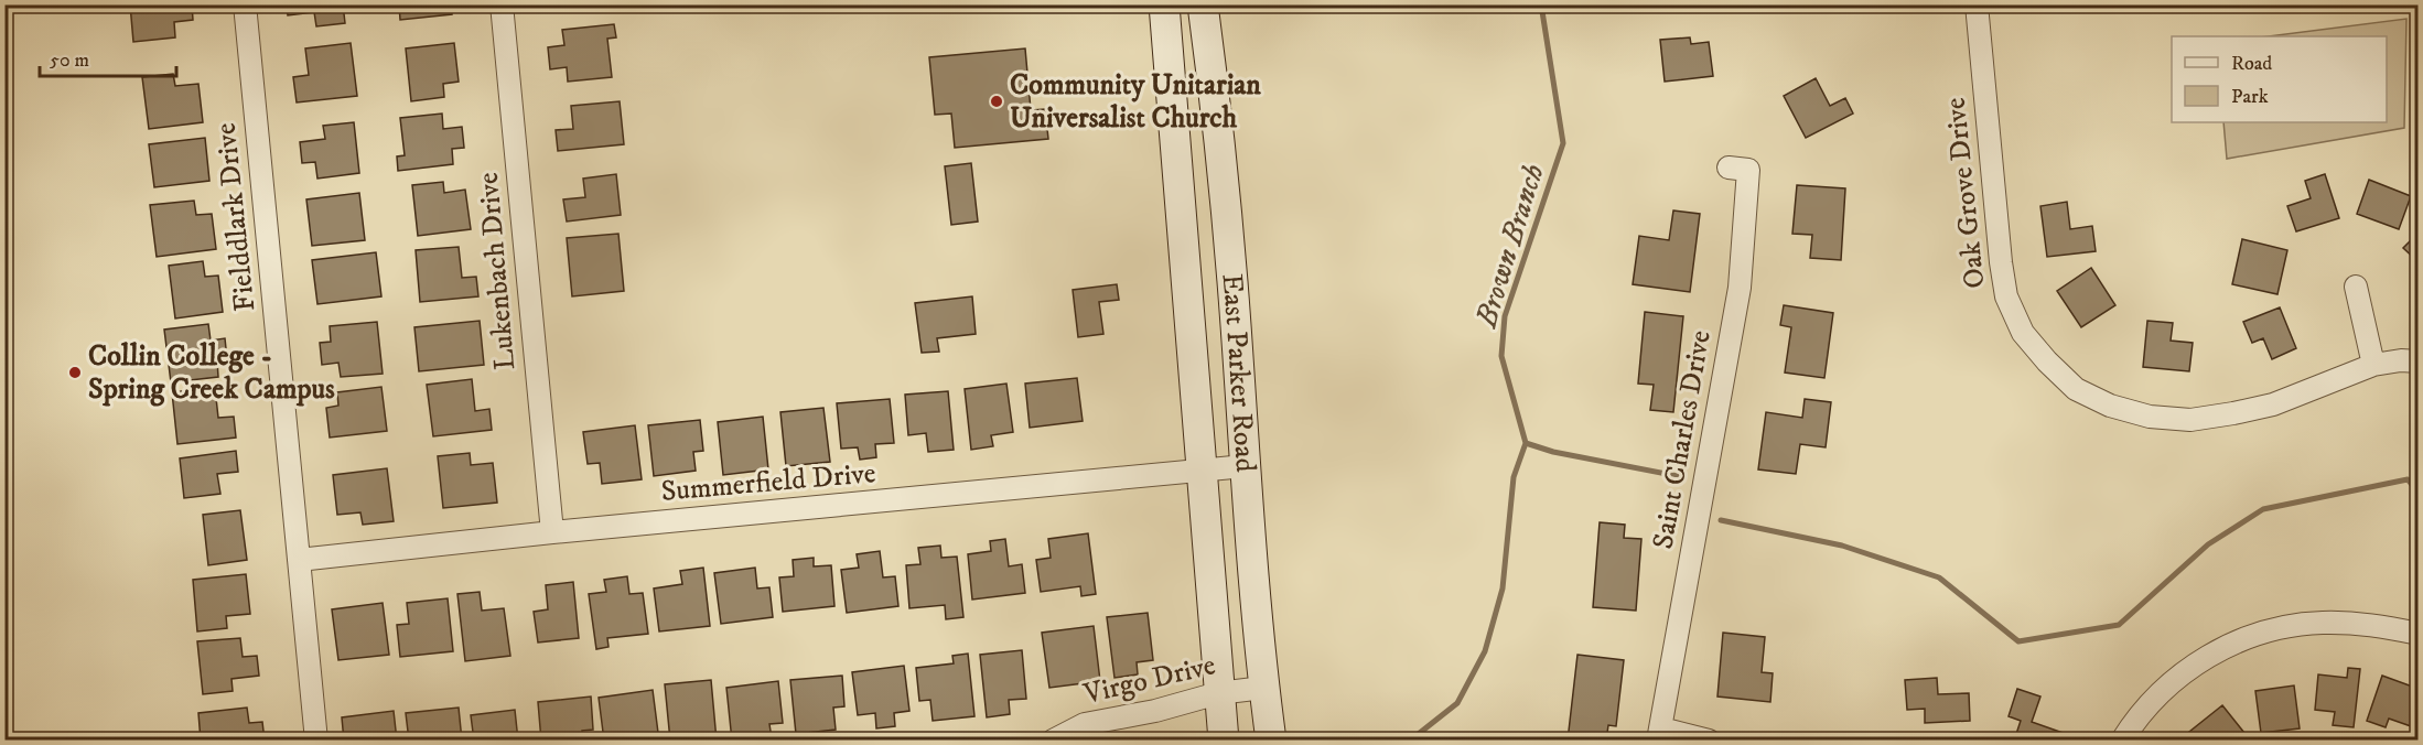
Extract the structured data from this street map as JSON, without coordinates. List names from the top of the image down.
{
  "streets": {
    "main road": ["East Parker Road"],
    "street": [
      "Oak Grove Drive",
      "Fielddlark Drive",
      "Lukenbach Drive",
      "Saint Charles Drive",
      "Summerfield Drive",
      "Virgo Drive"
    ]
  },
  "crossings": [
    ["Fielddlark Drive", "Summerfield Drive"],
    ["Lukenbach Drive", "Summerfield Drive"],
    ["East Parker Road", "Summerfield Drive"],
    ["East Parker Road", "Virgo Drive"]
  ],
  "water": ["Brown Branch"],
  "places": ["Community Unitarian Universalist Church", "Collin College - Spring Creek Campus"],
  "legend": ["Road", "Park"],
  "scale_bar": "50 m"
}
